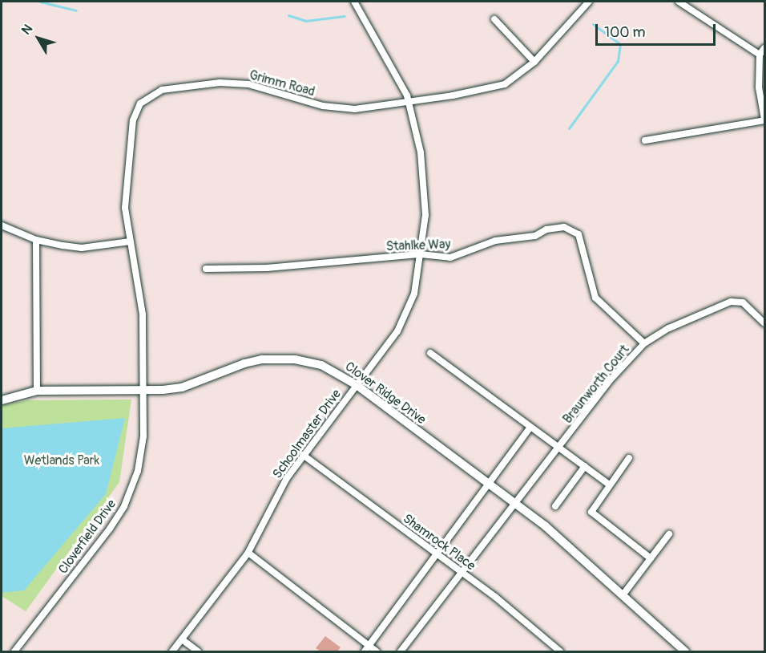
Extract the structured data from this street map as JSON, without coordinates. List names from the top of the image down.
{
  "streets": {
    "street": [
      "Grimm Road",
      "Stahlke Way",
      "Braunworth Court",
      "Clover Ridge Drive",
      "Schoolmaster Drive",
      "Cloverfield Drive",
      "Shamrock Place"
    ]
  },
  "crossings": [
    ["Grimm Road", "Clover Ridge Drive"],
    ["Grimm Road", "Schoolmaster Drive"],
    ["Grimm Road", "Cloverfield Drive"],
    ["Stahlke Way", "Braunworth Court"],
    ["Stahlke Way", "Schoolmaster Drive"],
    ["Braunworth Court", "Clover Ridge Drive"],
    ["Braunworth Court", "Shamrock Place"],
    ["Clover Ridge Drive", "Schoolmaster Drive"],
    ["Clover Ridge Drive", "Cloverfield Drive"],
    ["Schoolmaster Drive", "Shamrock Place"]
  ],
  "parks": ["Wetlands Park"],
  "scale_bar": "100 m",
  "north": "top left"
}
